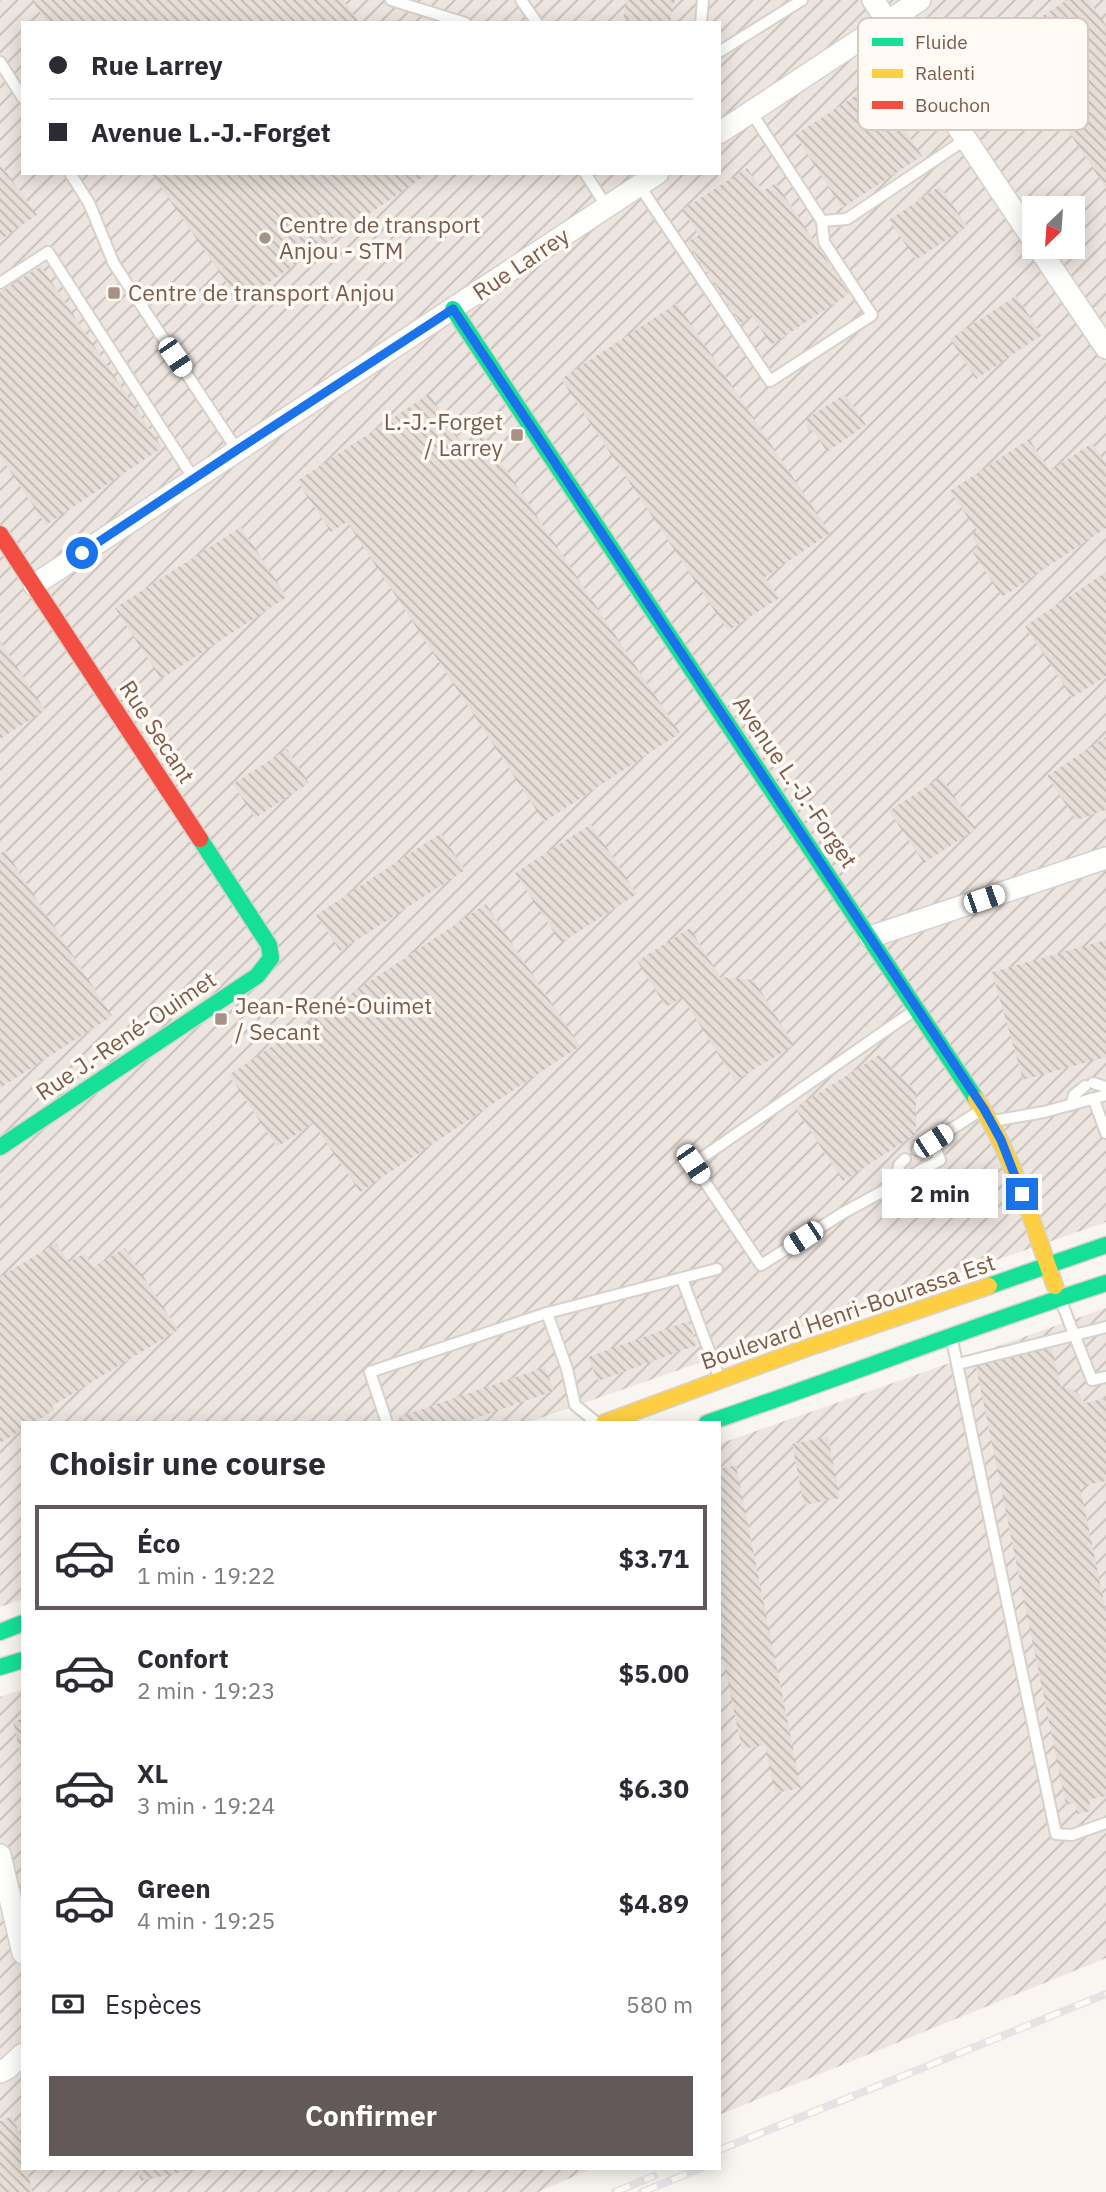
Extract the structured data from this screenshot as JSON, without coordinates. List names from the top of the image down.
{
  "streets": {
    "street": [
      "Rue Larrey",
      "Rue Secant",
      "Avenue L.-J.-Forget",
      "Rue J.-René-Ouimet",
      "Boulevard Henri-Bourassa Est"
    ]
  },
  "crossings": [
    ["Rue Larrey", "Rue Secant"],
    ["Rue Larrey", "Avenue L.-J.-Forget"],
    ["Rue Secant", "Rue J.-René-Ouimet"],
    ["Avenue L.-J.-Forget", "Boulevard Henri-Bourassa Est"]
  ],
  "places": {
    "other": ["Centre de transport Anjou - STM"],
    "transit": ["Centre de transport Anjou", "L.-J.-Forget / Larrey", "Jean-René-Ouimet / Secant"]
  },
  "legend": ["Fluide", "Ralenti", "Bouchon"],
  "north": "bottom left",
  "page": {
    "banner": ["Rue Larrey", "Avenue L.-J.-Forget"],
    "bubble": "2 min",
    "heading": "Choisir une course",
    "list": [
      {
        "name": "Éco",
        "note": "1 min · 19:22",
        "value": "$3.71"
      },
      {
        "name": "Confort",
        "note": "2 min · 19:23",
        "value": "$5.00"
      },
      {
        "name": "XL",
        "note": "3 min · 19:24",
        "value": "$6.30"
      },
      {
        "name": "Green",
        "note": "4 min · 19:25",
        "value": "$4.89"
      }
    ],
    "pay": ["Espèces", "580 m"],
    "buttons": "Confirmer"
  }
}
